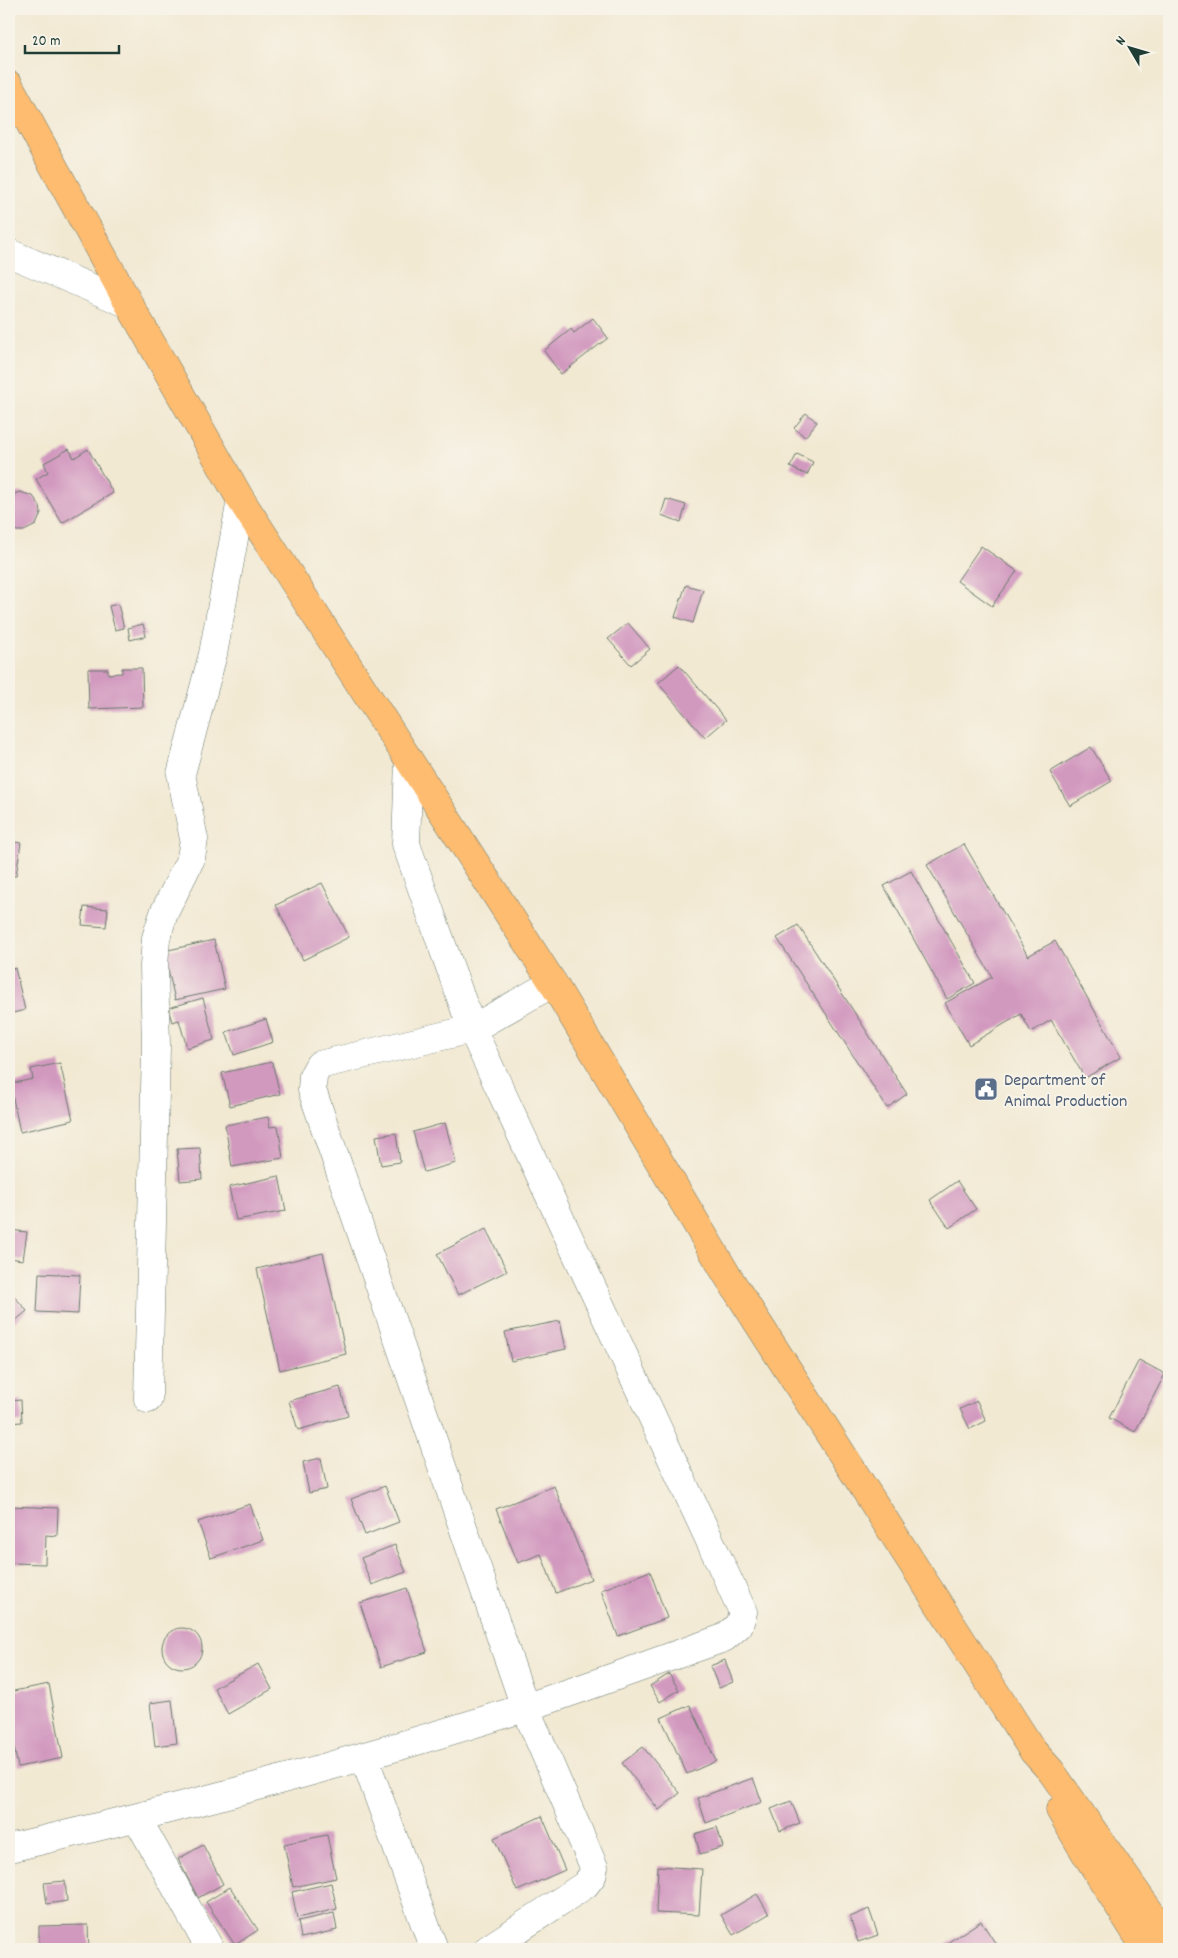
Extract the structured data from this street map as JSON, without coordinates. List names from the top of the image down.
{
  "places": {
    "public building": ["Department of Animal Production"]
  },
  "scale_bar": "20 m",
  "north": "top left"
}
